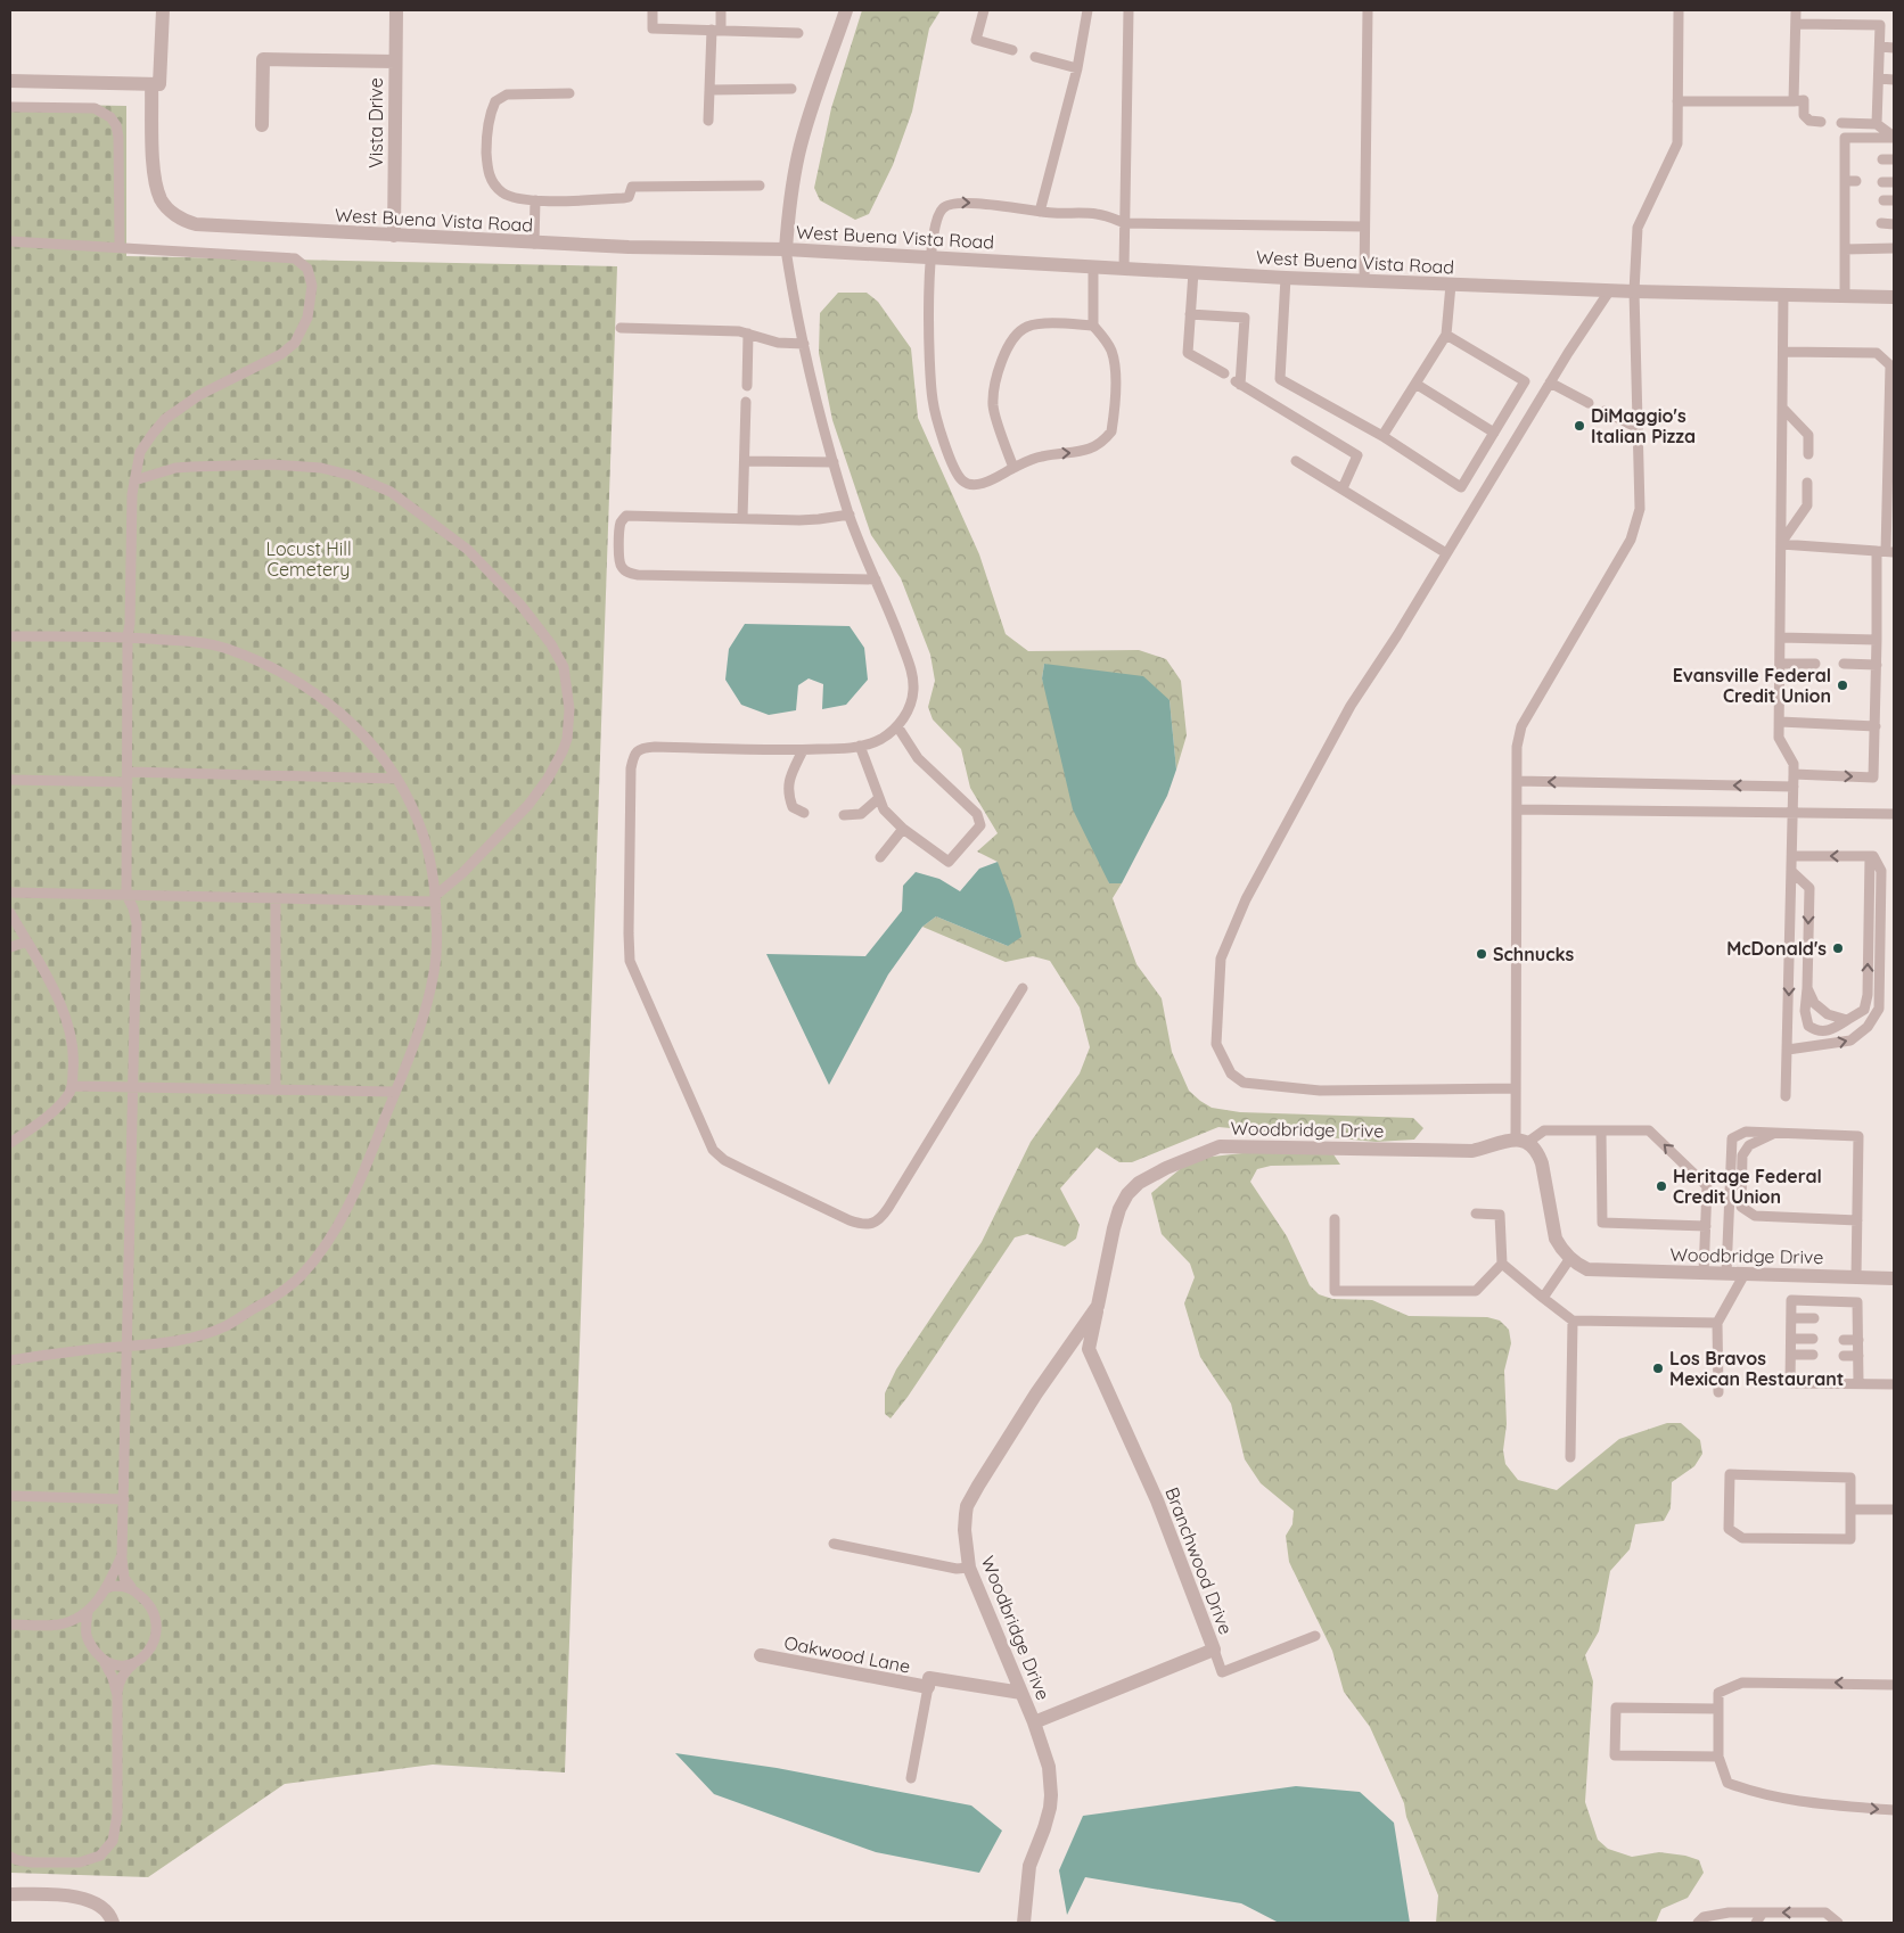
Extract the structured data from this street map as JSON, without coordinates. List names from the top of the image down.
{
  "streets": {
    "street": [
      "Vista Drive",
      "West Buena Vista Road",
      "Woodbridge Drive",
      "Branchwood Drive",
      "Oakwood Lane"
    ]
  },
  "crossings": [
    ["Vista Drive", "West Buena Vista Road"],
    ["Woodbridge Drive", "Branchwood Drive"],
    ["Woodbridge Drive", "Oakwood Lane"]
  ],
  "parks": ["Locust Hill Cemetery"],
  "places": [
    "DiMaggio's Italian Pizza",
    "Evansville Federal Credit Union",
    "McDonald's",
    "Schnucks",
    "Heritage Federal Credit Union",
    "Los Bravos Mexican Restaurant"
  ]
}
